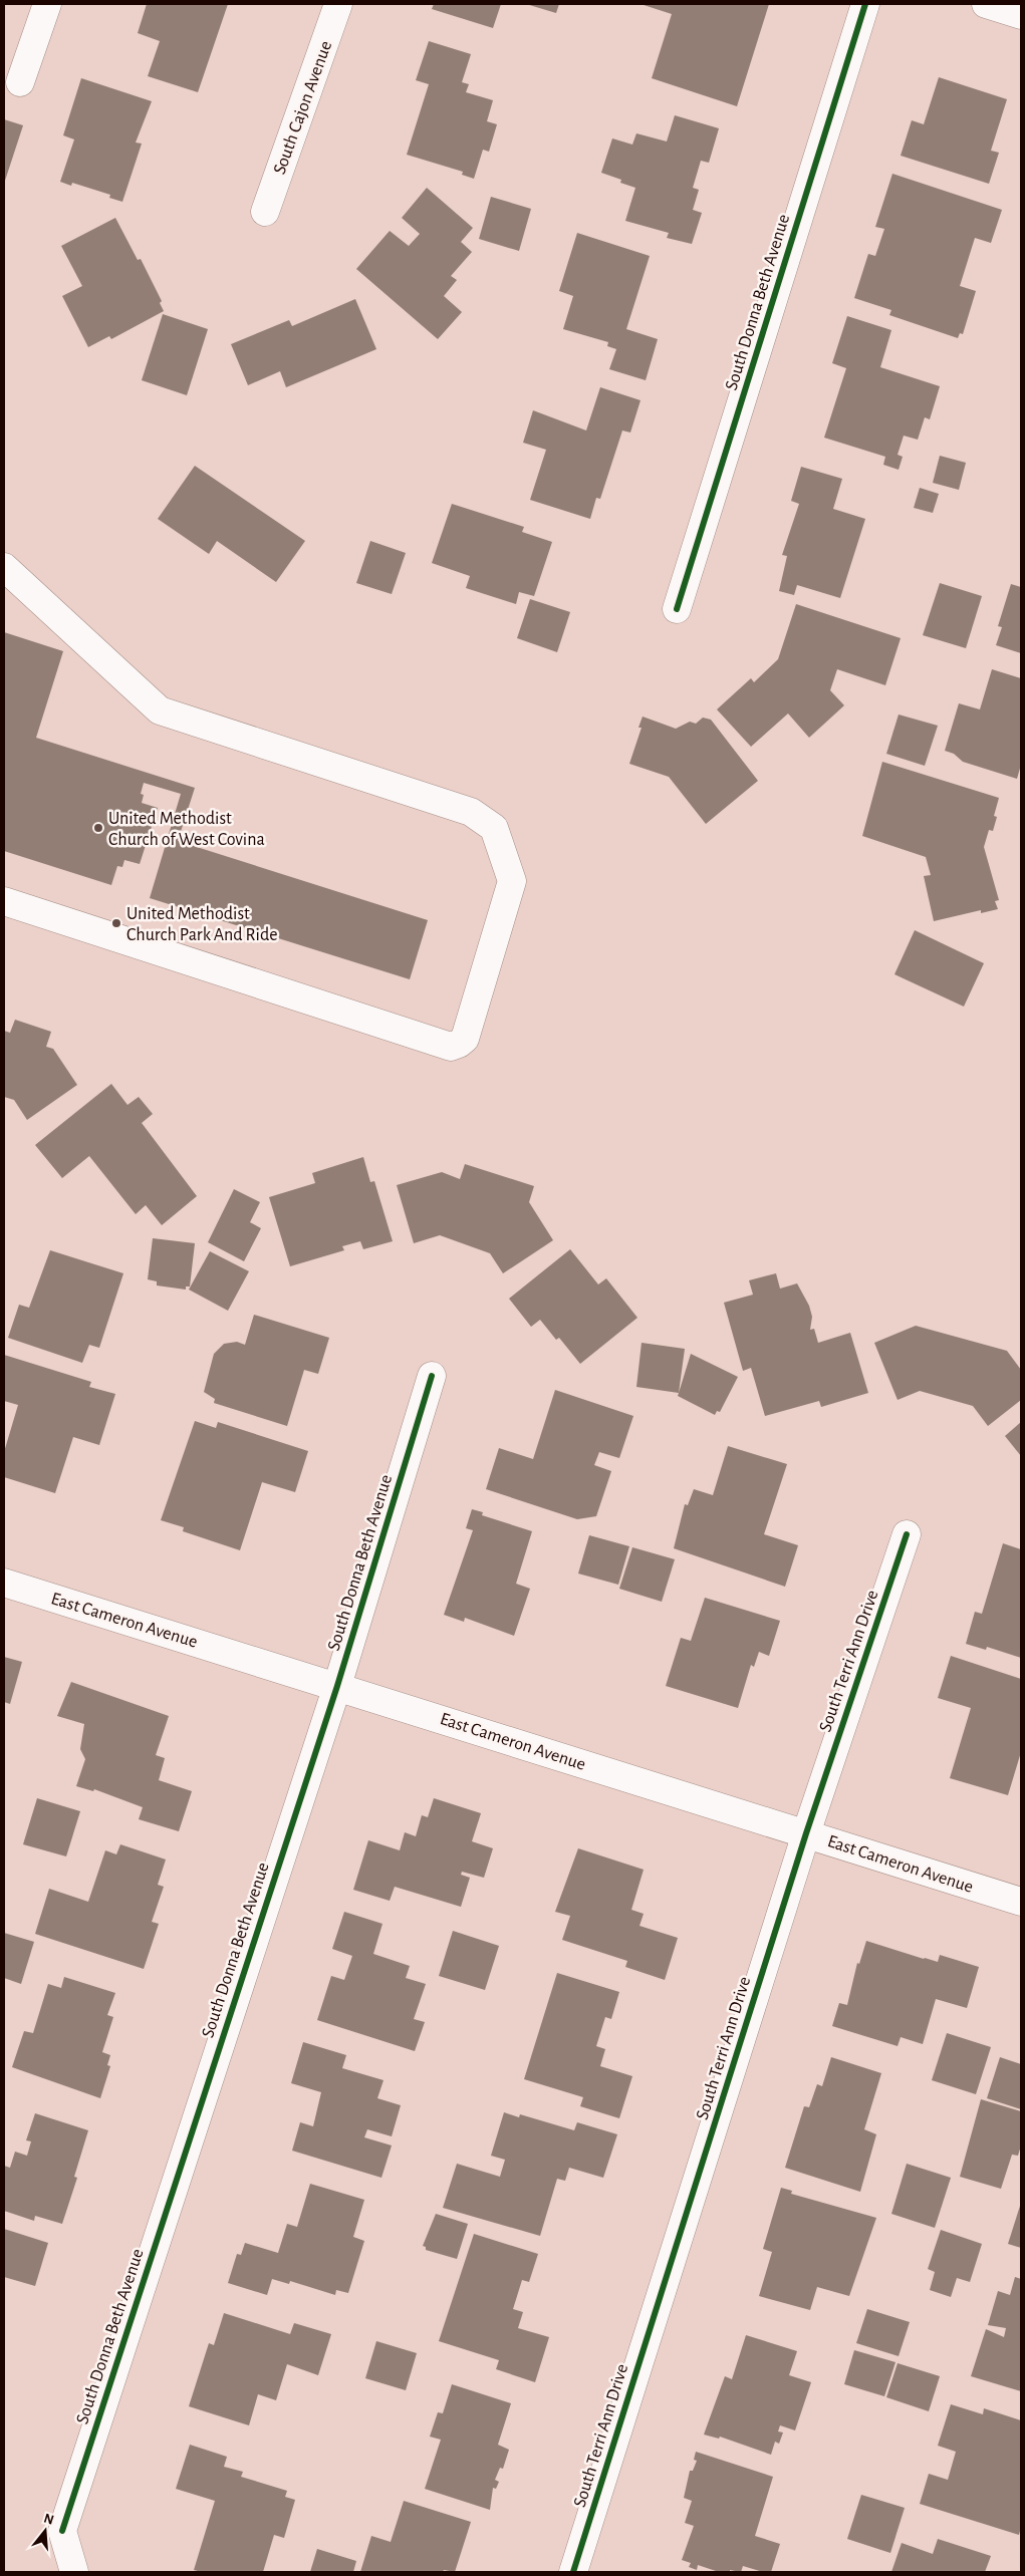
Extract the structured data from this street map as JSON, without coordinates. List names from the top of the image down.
{
  "streets": {
    "street": [
      "South Cajon Avenue",
      "South Donna Beth Avenue",
      "East Cameron Avenue",
      "South Terri Ann Drive"
    ]
  },
  "crossings": [
    ["South Donna Beth Avenue", "East Cameron Avenue"],
    ["East Cameron Avenue", "South Terri Ann Drive"]
  ],
  "places": ["United Methodist Church of West Covina", "United Methodist Church Park And Ride"],
  "north": "top"
}
